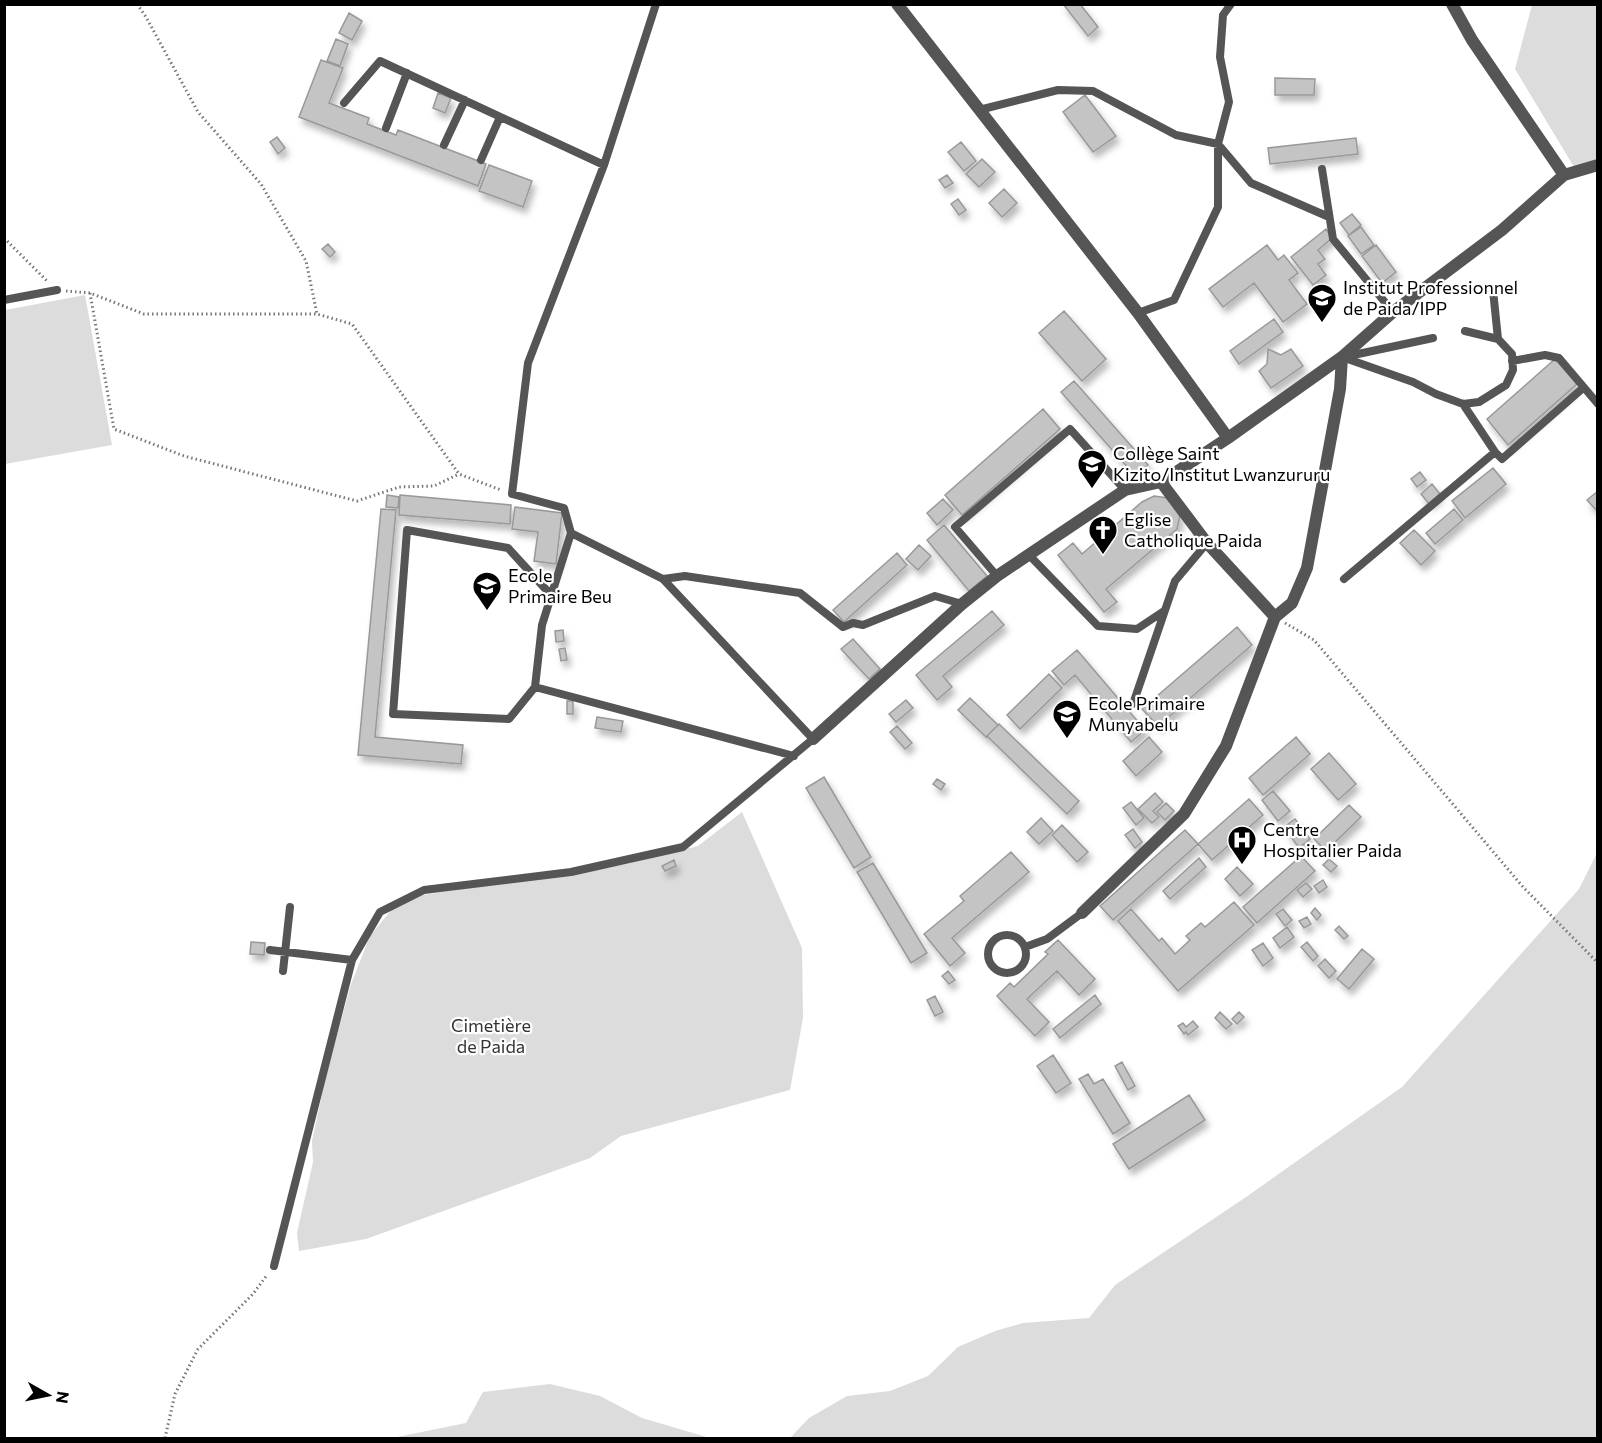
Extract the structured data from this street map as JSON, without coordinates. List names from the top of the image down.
{
  "parks": ["Cimetière de Paida"],
  "places": {
    "school or university": [
      "Institut Professionnel de Paida/IPP",
      "Collège Saint Kizito/Institut Lwanzururu",
      "Ecole Primaire Beu",
      "Ecole Primaire Munyabelu"
    ],
    "church": ["Eglise Catholique Paida"],
    "hospital": ["Centre Hospitalier Paida"]
  },
  "north": "right"
}
